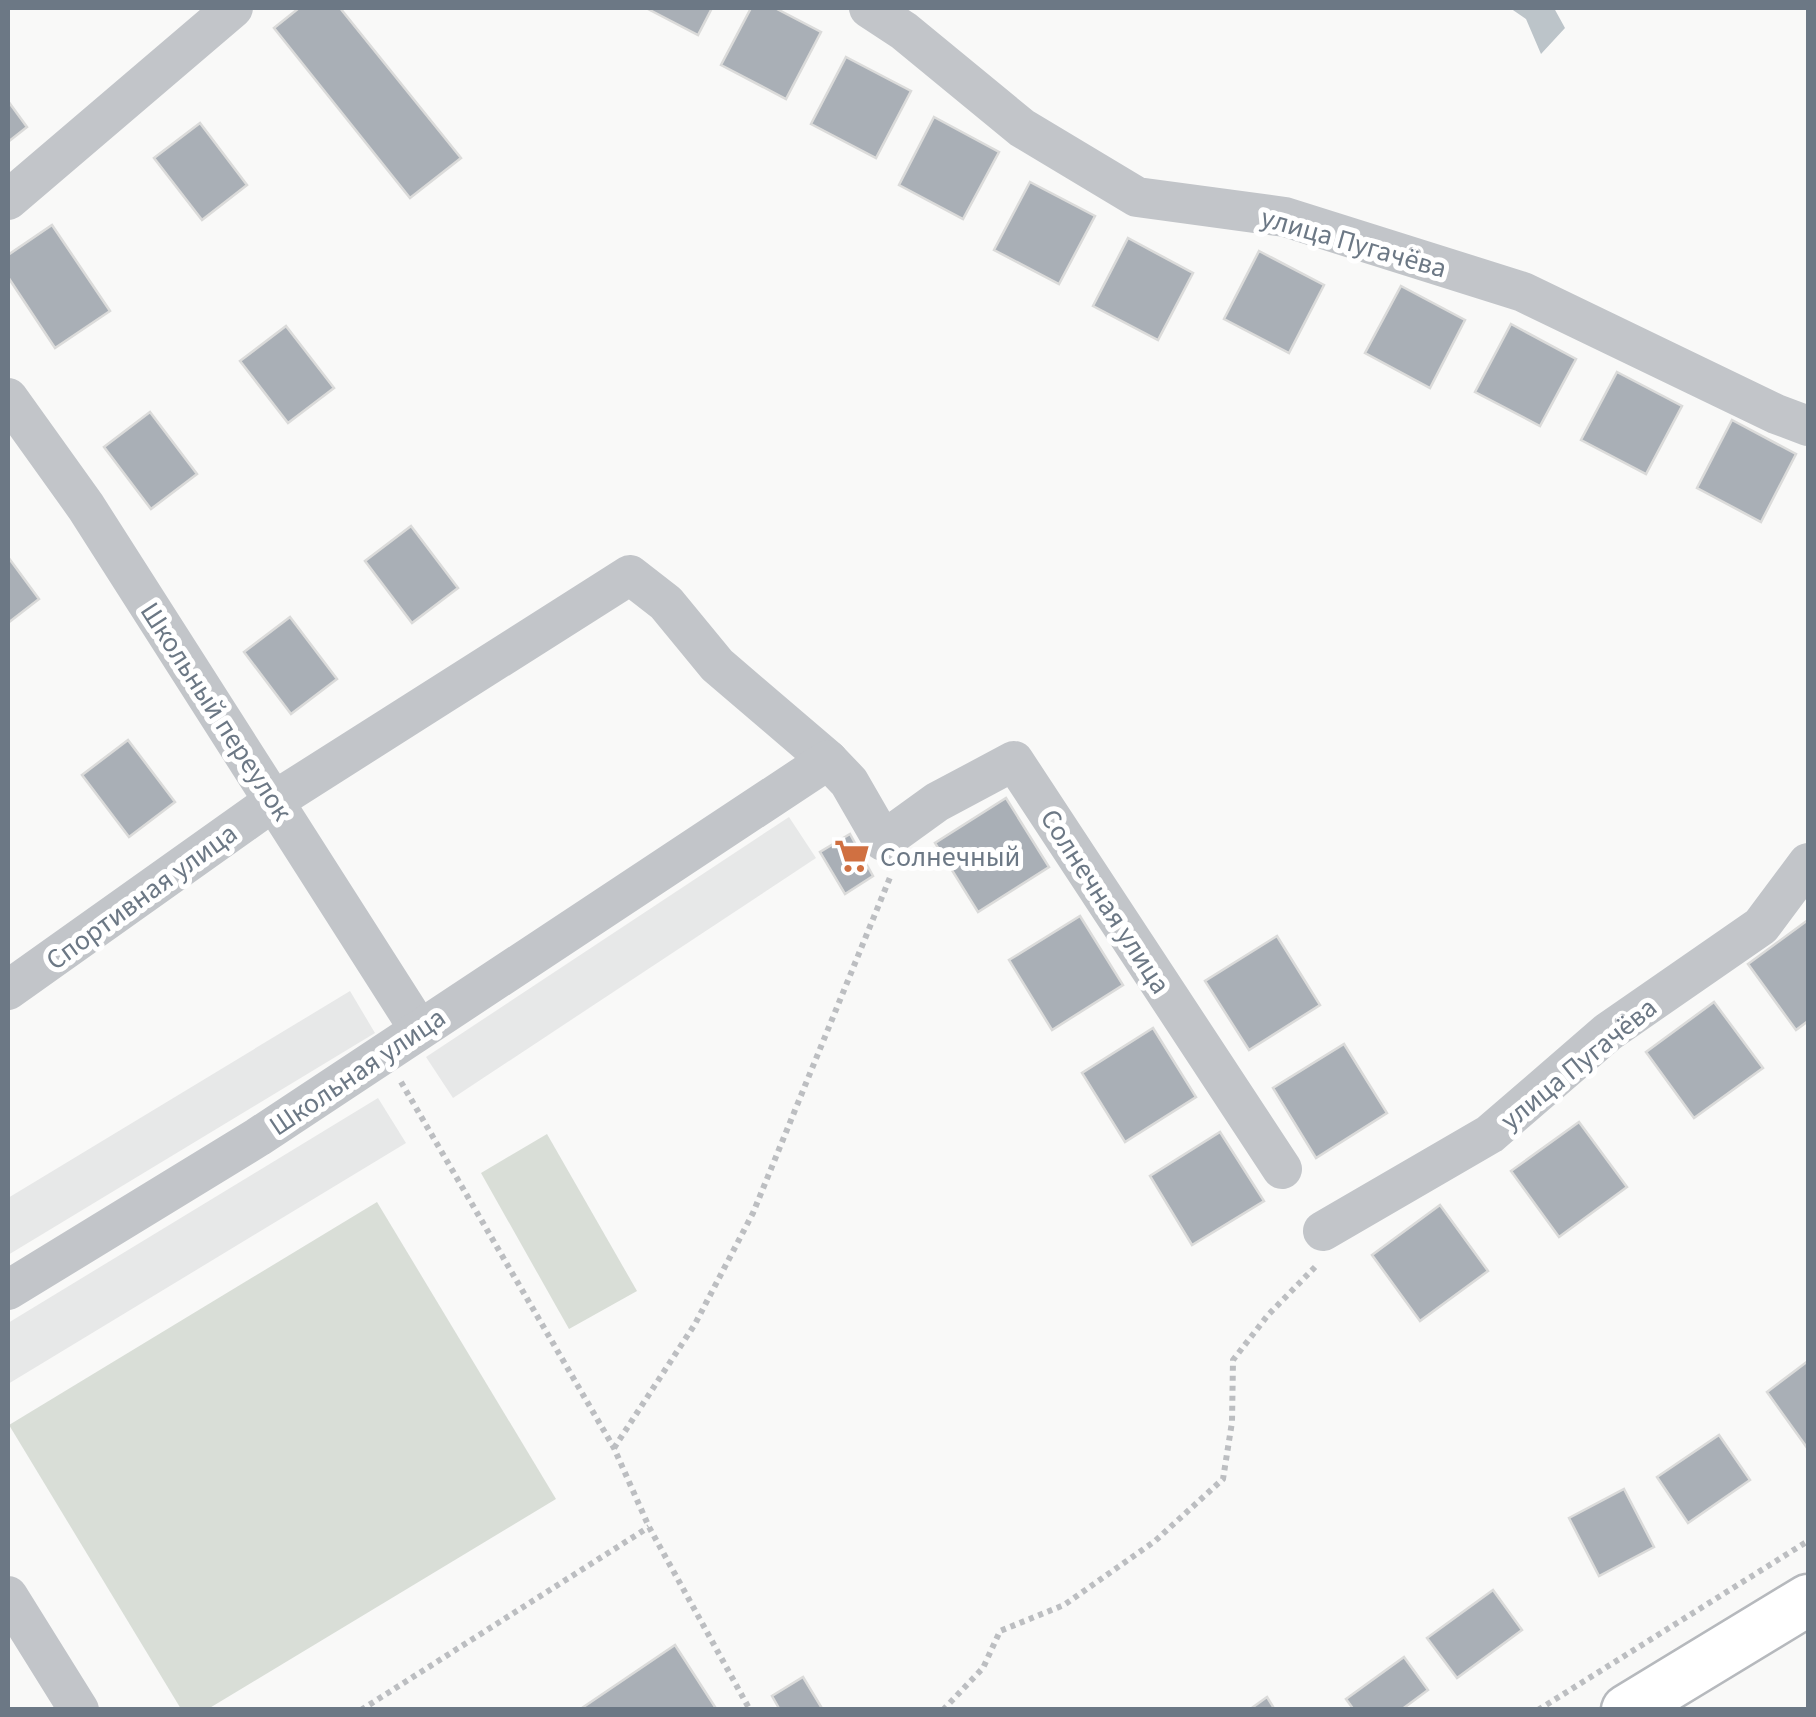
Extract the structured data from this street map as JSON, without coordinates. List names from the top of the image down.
{
  "streets": {
    "street": [
      "улица Пугачёва",
      "Школьный переулок",
      "Спортивная улица",
      "Солнечная улица",
      "Школьная улица"
    ]
  },
  "crossings": [
    ["Школьный переулок", "Спортивная улица"],
    ["Школьный переулок", "Школьная улица"],
    ["Спортивная улица", "Школьная улица"]
  ],
  "places": {
    "supermarket": ["Солнечный"]
  }
}
